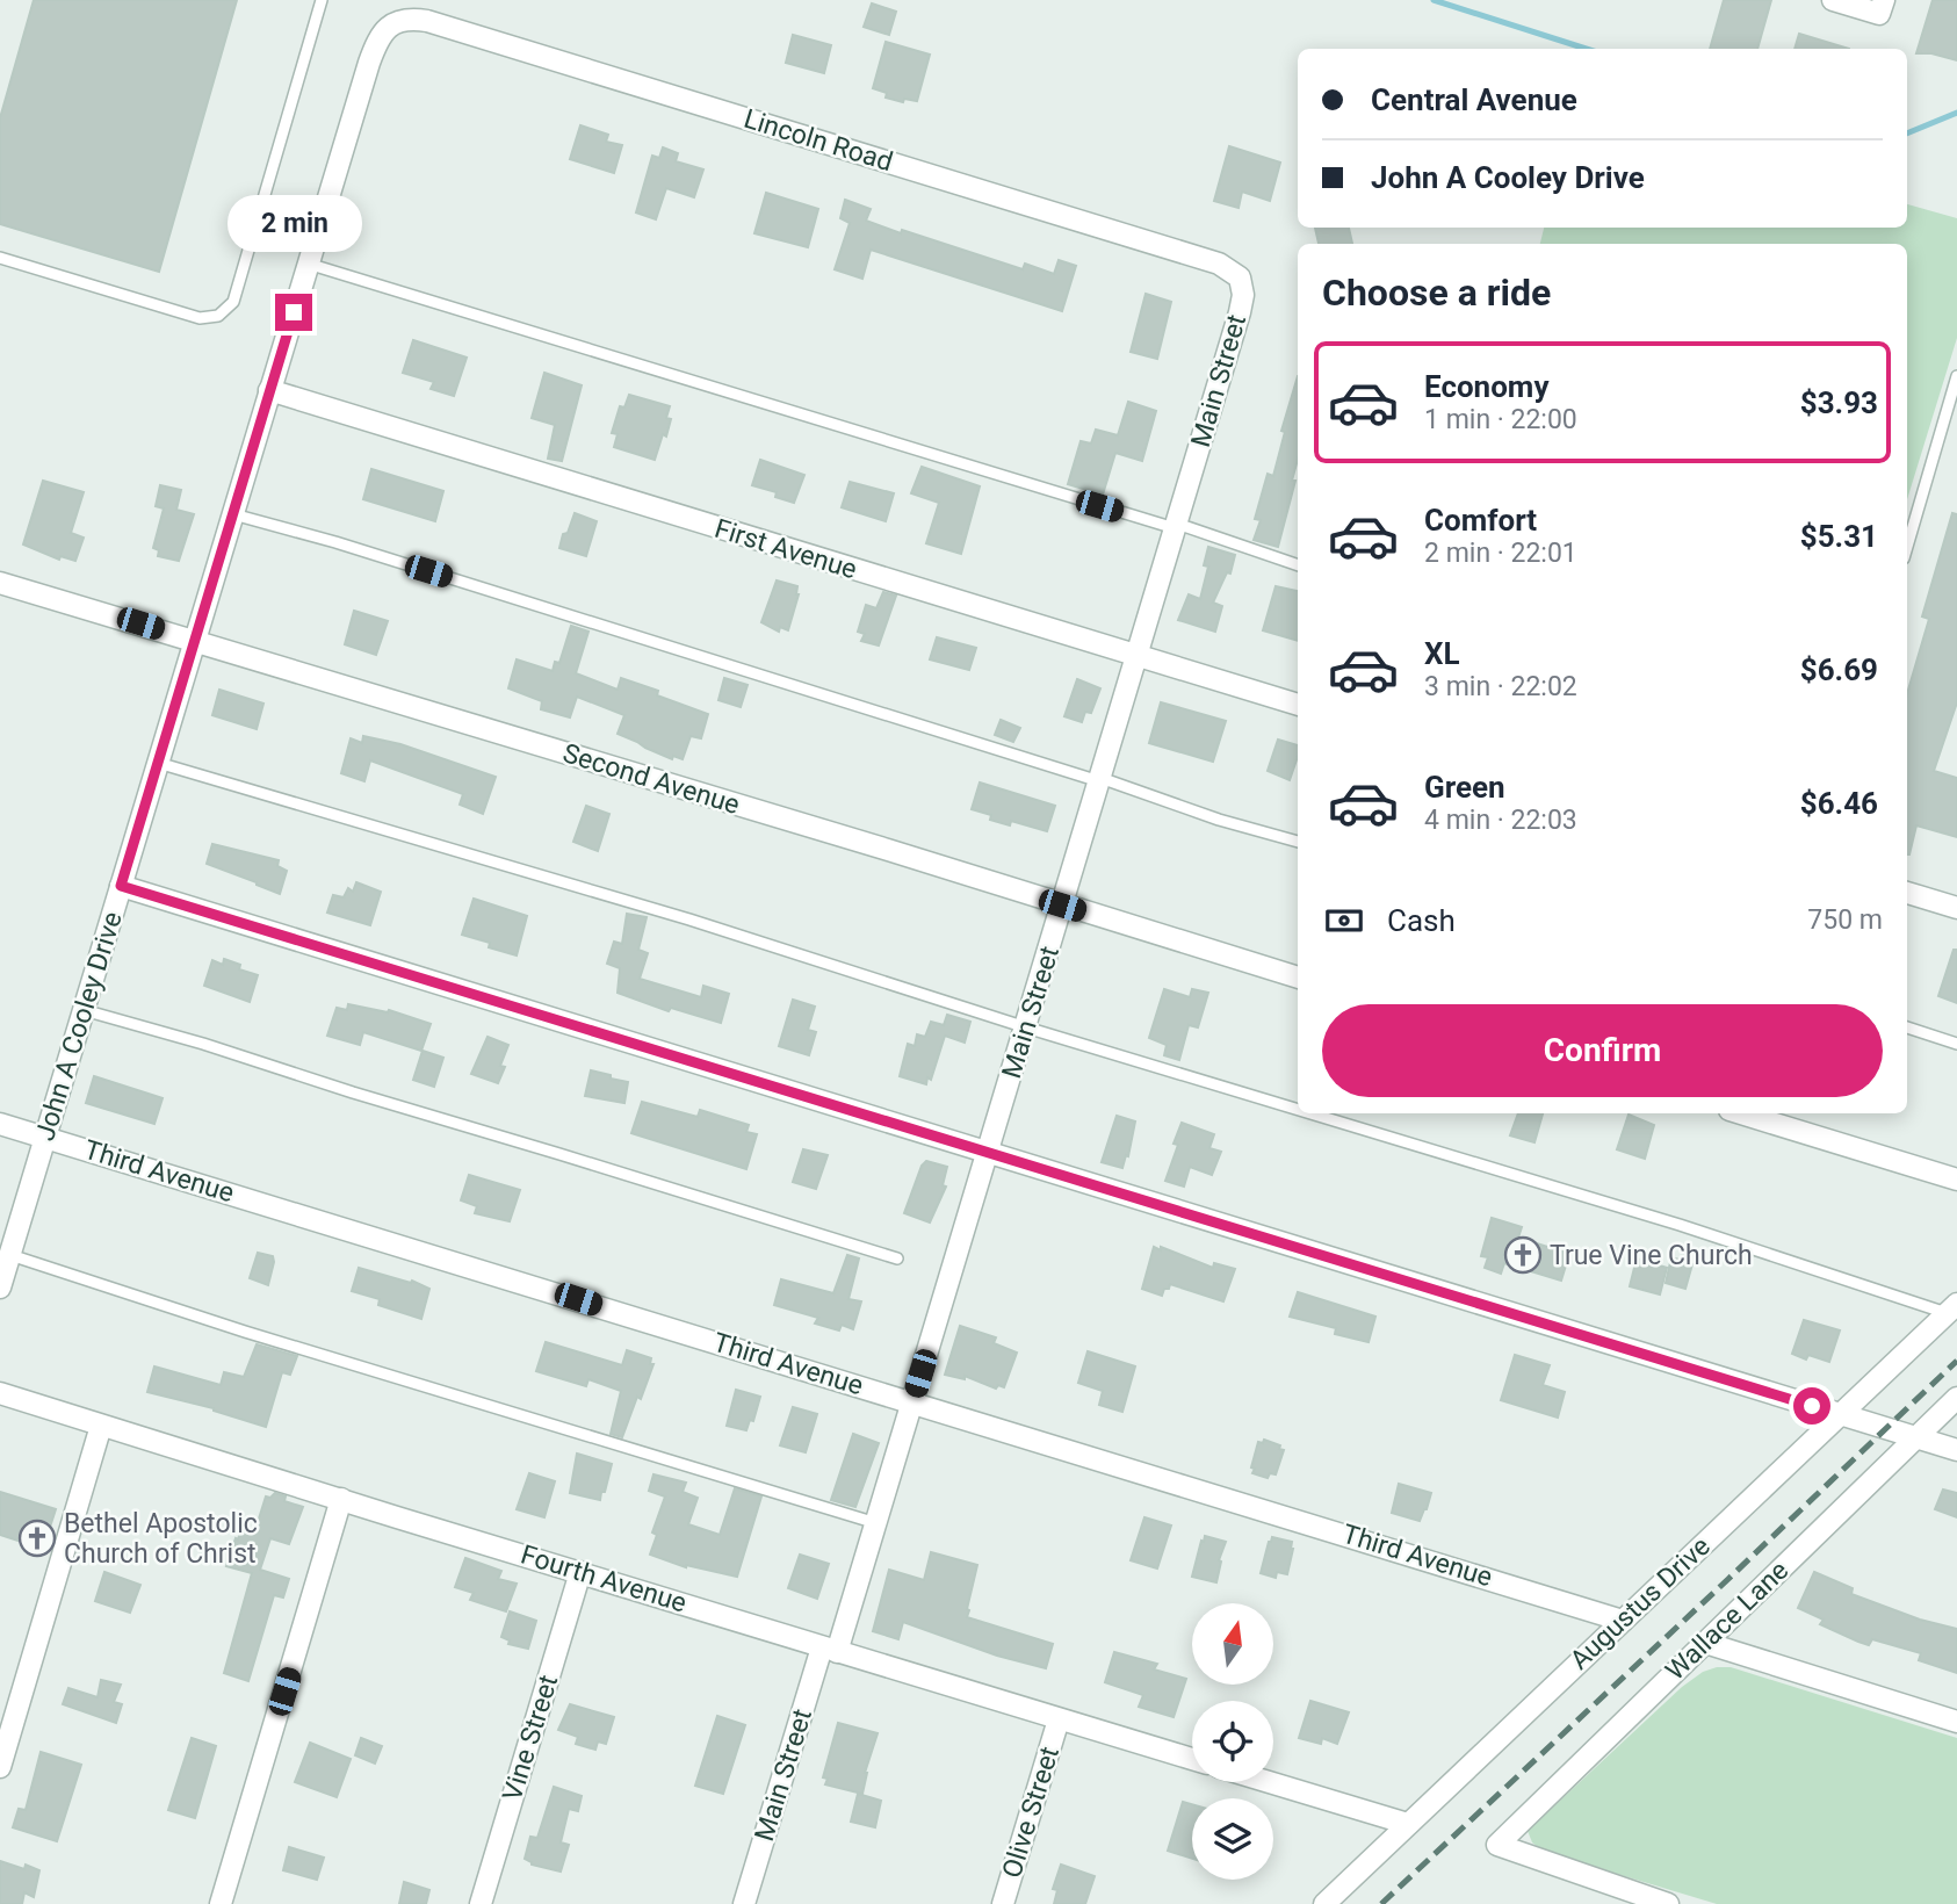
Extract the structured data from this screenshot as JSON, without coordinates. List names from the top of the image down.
{
  "streets": {
    "street": [
      "Lincoln Road",
      "Main Street",
      "First Avenue",
      "Second Avenue",
      "John A Cooley Drive",
      "Third Avenue",
      "Fourth Avenue",
      "Augustus Drive",
      "Wallace Lane",
      "Vine Street",
      "Olive Street"
    ]
  },
  "crossings": [
    ["Lincoln Road", "Main Street"],
    ["Lincoln Road", "John A Cooley Drive"],
    ["Main Street", "First Avenue"],
    ["Main Street", "Second Avenue"],
    ["Main Street", "Third Avenue"],
    ["Main Street", "Fourth Avenue"],
    ["First Avenue", "John A Cooley Drive"],
    ["Second Avenue", "John A Cooley Drive"],
    ["John A Cooley Drive", "Third Avenue"],
    ["Third Avenue", "Augustus Drive"],
    ["Fourth Avenue", "Vine Street"],
    ["Fourth Avenue", "Olive Street"]
  ],
  "places": {
    "church": ["True Vine Church", "Bethel Apostolic Church of Christ"]
  },
  "north": "top",
  "page": {
    "banner": ["Central Avenue", "John A Cooley Drive"],
    "bubble": "2 min",
    "heading": "Choose a ride",
    "list": [
      {
        "name": "Economy",
        "note": "1 min · 22:00",
        "value": "$3.93"
      },
      {
        "name": "Comfort",
        "note": "2 min · 22:01",
        "value": "$5.31"
      },
      {
        "name": "XL",
        "note": "3 min · 22:02",
        "value": "$6.69"
      },
      {
        "name": "Green",
        "note": "4 min · 22:03",
        "value": "$6.46"
      }
    ],
    "pay": ["Cash", "750 m"],
    "buttons": "Confirm"
  }
}
